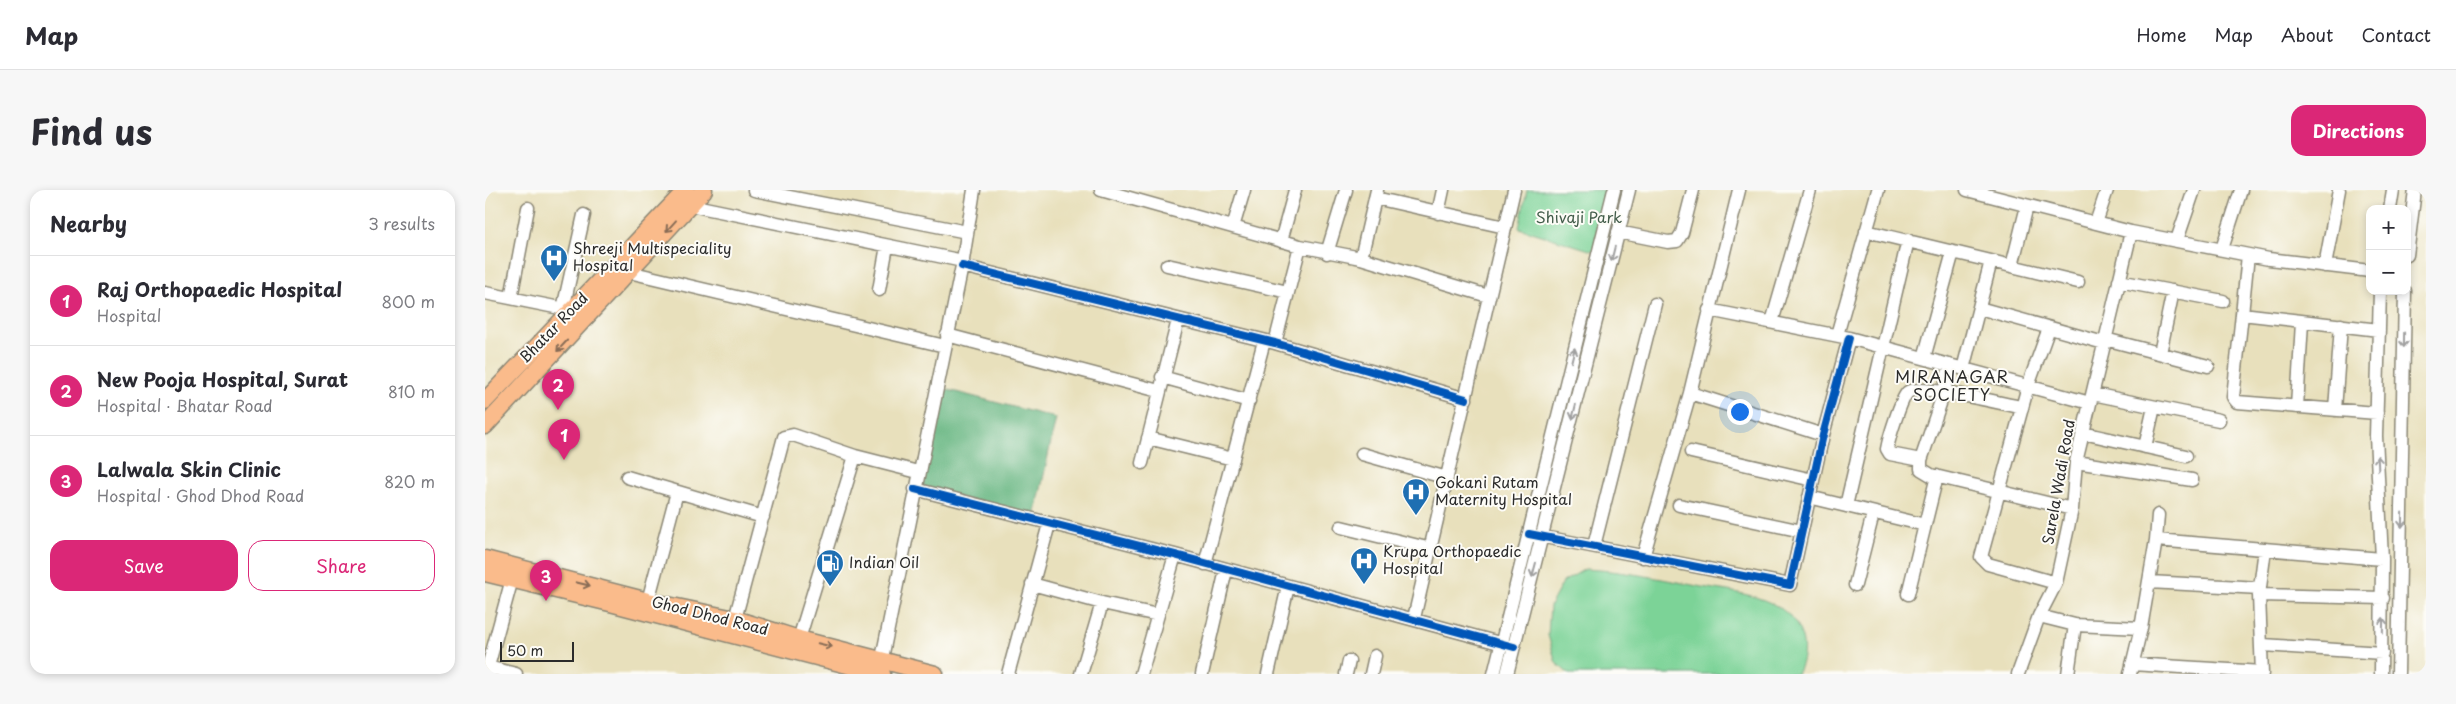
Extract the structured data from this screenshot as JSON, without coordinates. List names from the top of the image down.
{
  "streets": {
    "main road": ["Bhatar Road", "Ghod Dhod Road"],
    "street": ["Sarela Wadi Road"]
  },
  "districts": ["MIRANAGAR SOCIETY"],
  "parks": ["Shivaji Park"],
  "places": {
    "hospital": ["Shreeji Multispeciality Hospital", "Gokani Rutam Maternity Hospital", "Krupa Orthopaedic Hospital"],
    "fuel station": ["Indian Oil"]
  },
  "scale_bar": "50 m",
  "page": {
    "header": "Map",
    "nav": [
      "Home",
      "Map",
      "About",
      "Contact"
    ],
    "title": "Find us",
    "buttons": [
      "Directions",
      ["Save", "Share"]
    ],
    "heading": ["Nearby", "3 results"],
    "map_buttons": ["+", "−"],
    "list": [
      {
        "mark": "1",
        "name": "Raj Orthopaedic Hospital",
        "note": "Hospital",
        "value": "800 m"
      },
      {
        "mark": "2",
        "name": "New Pooja Hospital, Surat",
        "note": "Hospital · Bhatar Road",
        "value": "810 m"
      },
      {
        "mark": "3",
        "name": "Lalwala Skin Clinic",
        "note": "Hospital · Ghod Dhod Road",
        "value": "820 m"
      }
    ],
    "pins": ["2", "1", "3"],
    "scale": "50 m"
  }
}
